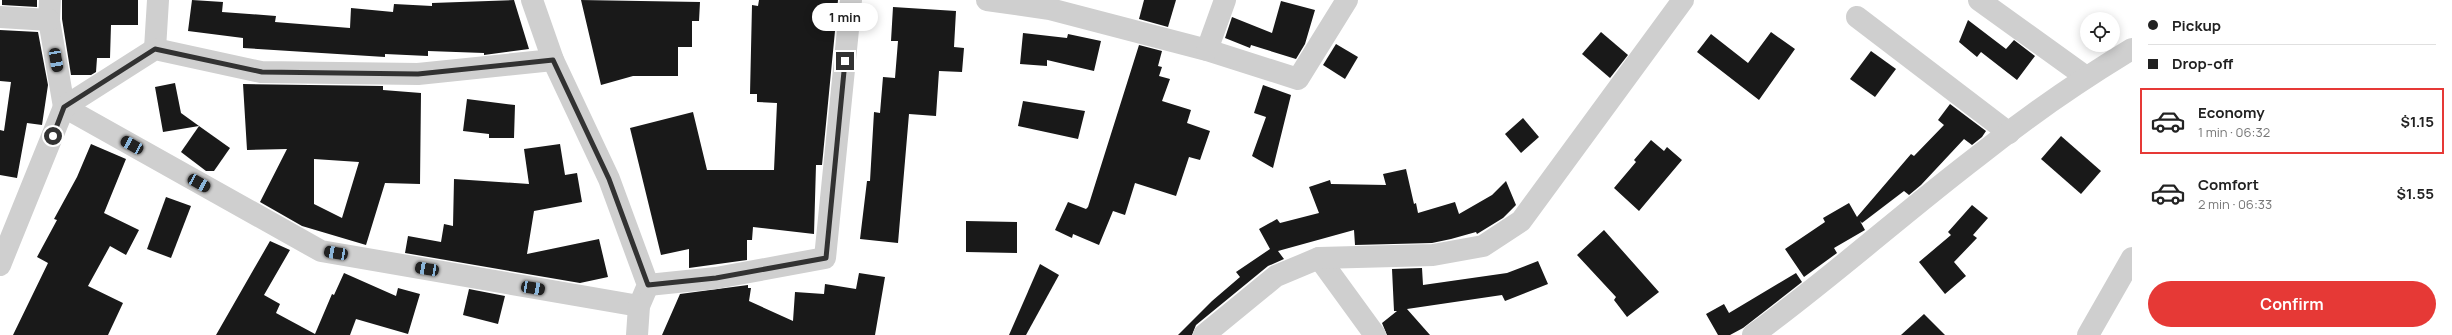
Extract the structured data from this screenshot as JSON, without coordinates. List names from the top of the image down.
{
  "page": {
    "banner": ["Pickup", "Drop-off"],
    "bubble": "1 min",
    "list": [
      {
        "name": "Economy",
        "note": "1 min · 06:32",
        "value": "$1.15"
      },
      {
        "name": "Comfort",
        "note": "2 min · 06:33",
        "value": "$1.55"
      }
    ],
    "buttons": "Confirm"
  }
}
